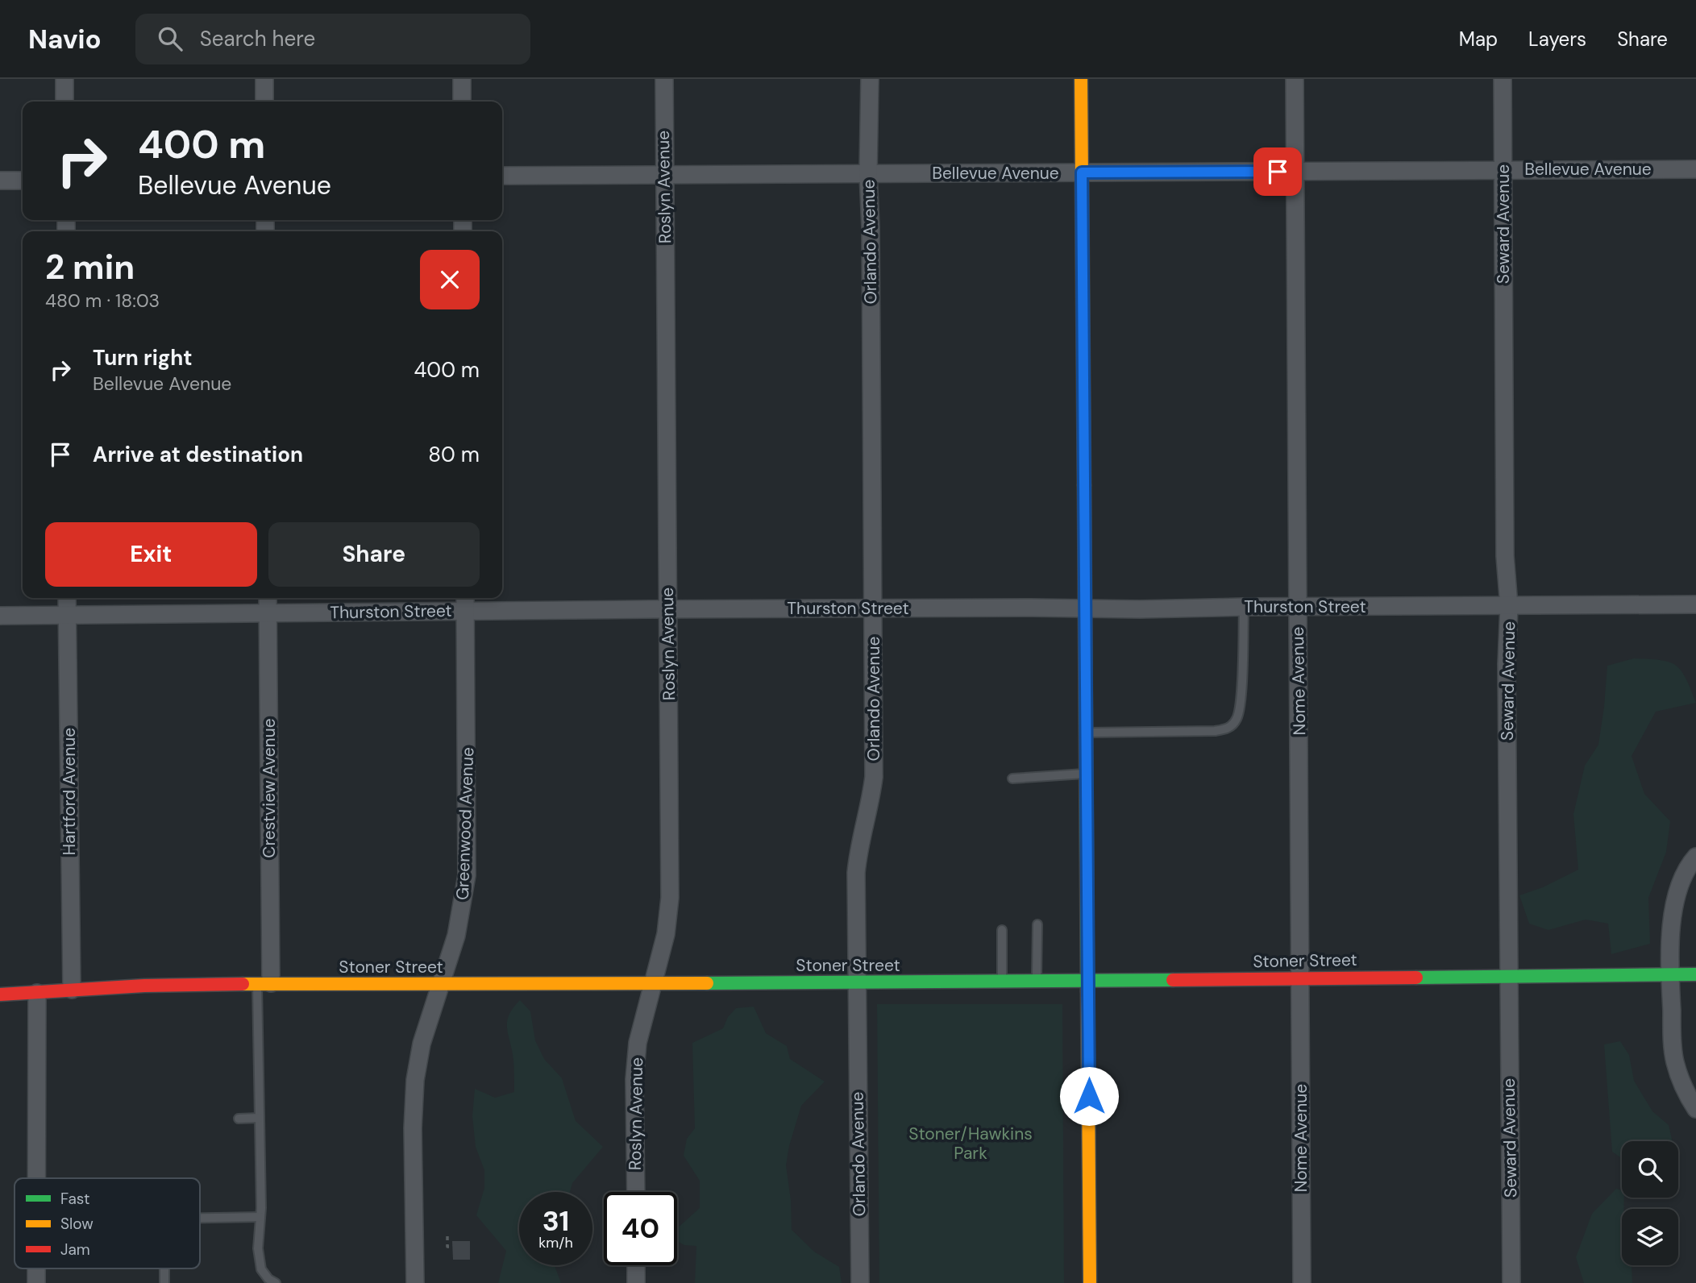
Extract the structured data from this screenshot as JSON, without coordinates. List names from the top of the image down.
{
  "streets": {
    "street": [
      "Bellevue Avenue",
      "Roslyn Avenue",
      "Seward Avenue",
      "Orlando Avenue",
      "Thurston Street",
      "Nome Avenue",
      "Crestview Avenue",
      "Hartford Avenue",
      "Greenwood Avenue",
      "Stoner Street"
    ]
  },
  "crossings": [
    ["Bellevue Avenue", "Roslyn Avenue"],
    ["Bellevue Avenue", "Seward Avenue"],
    ["Bellevue Avenue", "Orlando Avenue"],
    ["Bellevue Avenue", "Nome Avenue"],
    ["Roslyn Avenue", "Thurston Street"],
    ["Roslyn Avenue", "Stoner Street"],
    ["Seward Avenue", "Thurston Street"],
    ["Seward Avenue", "Stoner Street"],
    ["Orlando Avenue", "Thurston Street"],
    ["Orlando Avenue", "Stoner Street"],
    ["Thurston Street", "Nome Avenue"],
    ["Thurston Street", "Crestview Avenue"],
    ["Thurston Street", "Hartford Avenue"],
    ["Thurston Street", "Greenwood Avenue"],
    ["Nome Avenue", "Stoner Street"],
    ["Crestview Avenue", "Stoner Street"],
    ["Hartford Avenue", "Stoner Street"],
    ["Greenwood Avenue", "Stoner Street"]
  ],
  "parks": ["Stoner/Hawkins Park"],
  "legend": ["Fast", "Slow", "Jam"],
  "page": {
    "header": "Navio",
    "search": "Search here",
    "nav": ["Map", "Layers", "Share"],
    "turn": ["400 m", "Bellevue Avenue"],
    "heading": ["2 min", "480 m · 18:03"],
    "list": [
      {
        "name": "Turn right",
        "note": "Bellevue Avenue",
        "value": "400 m"
      },
      {
        "name": "Arrive at destination",
        "value": "80 m"
      }
    ],
    "buttons": ["Exit", "Share"],
    "speed": "31 km/h",
    "limit": "40"
  }
}
